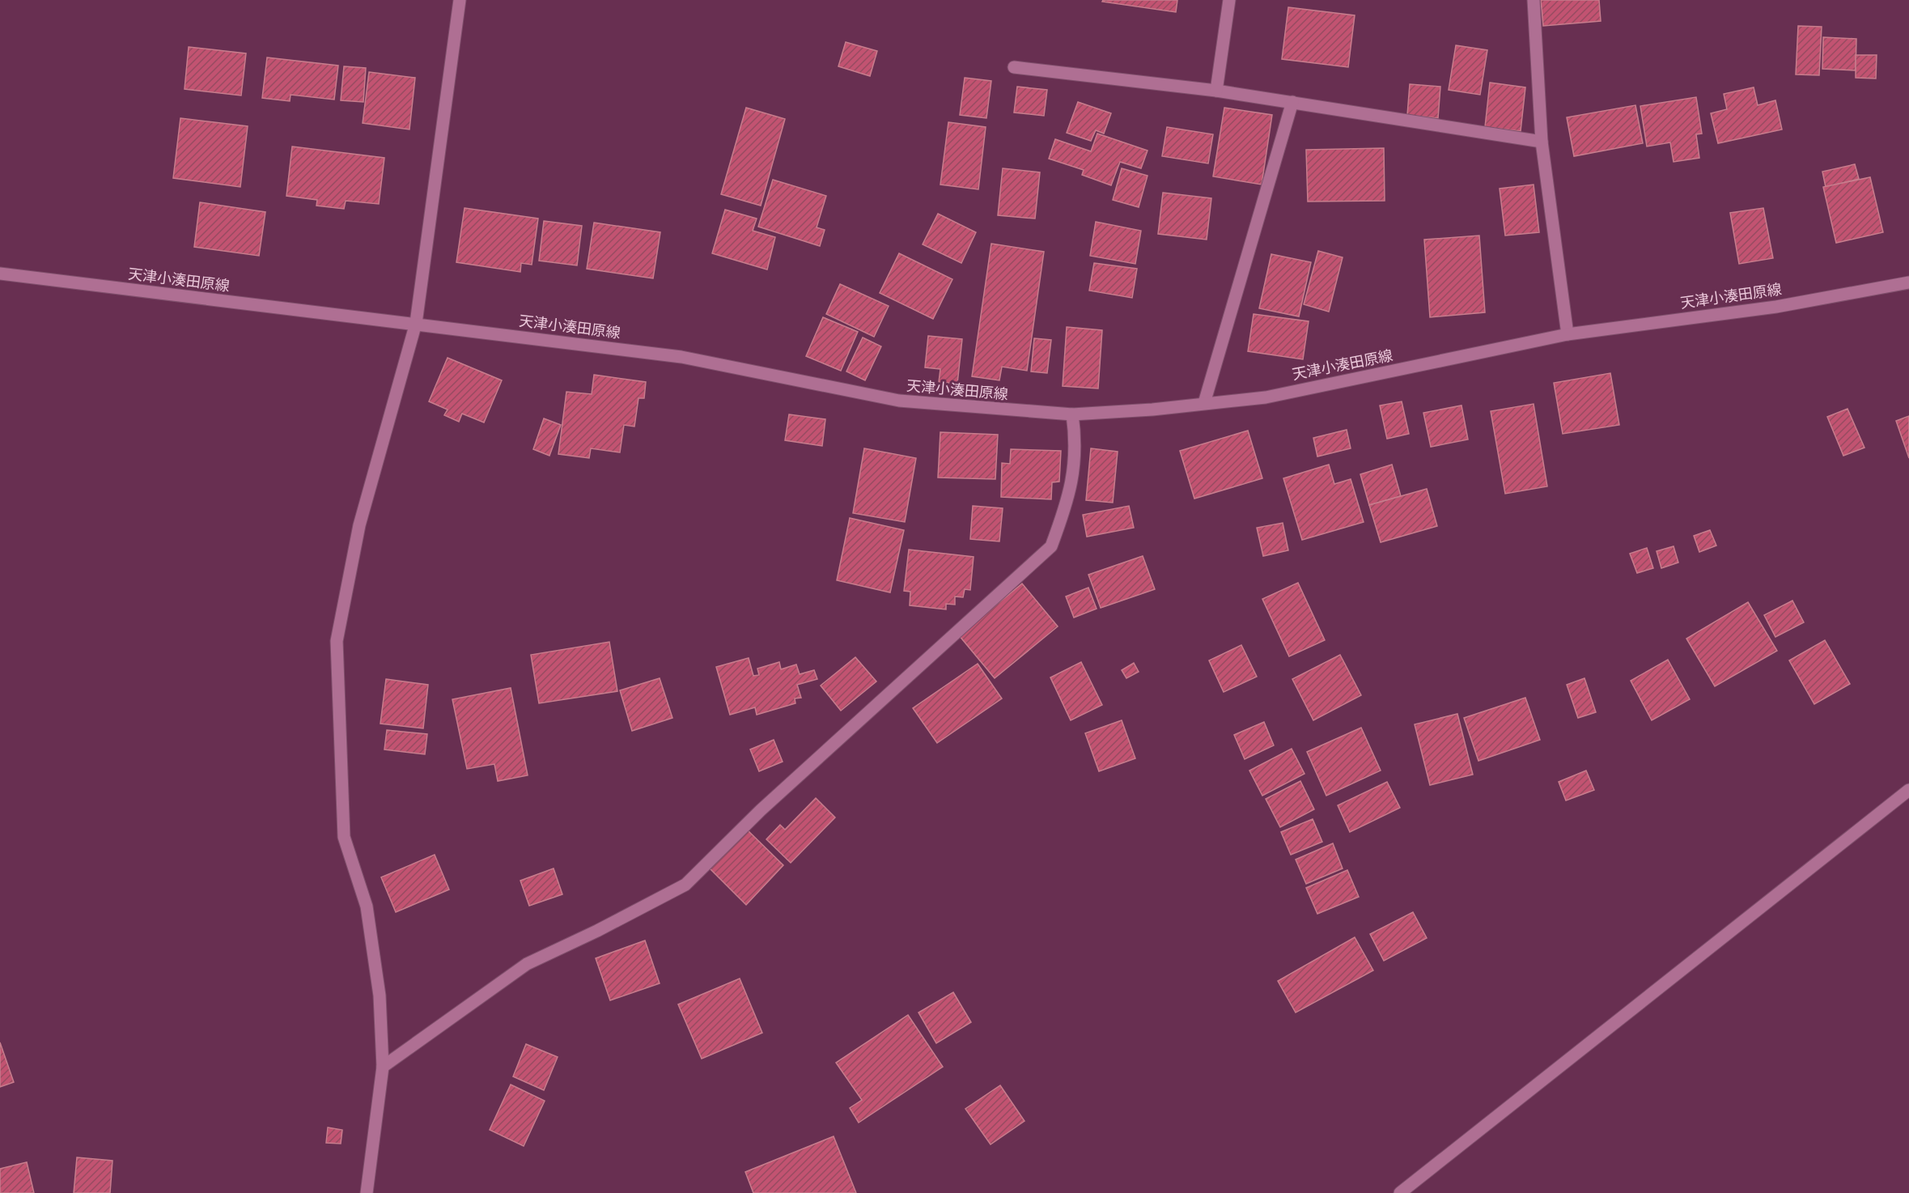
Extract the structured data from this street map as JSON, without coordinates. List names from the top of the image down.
{
  "streets": {
    "street": ["天津小湊田原線"]
  }
}
